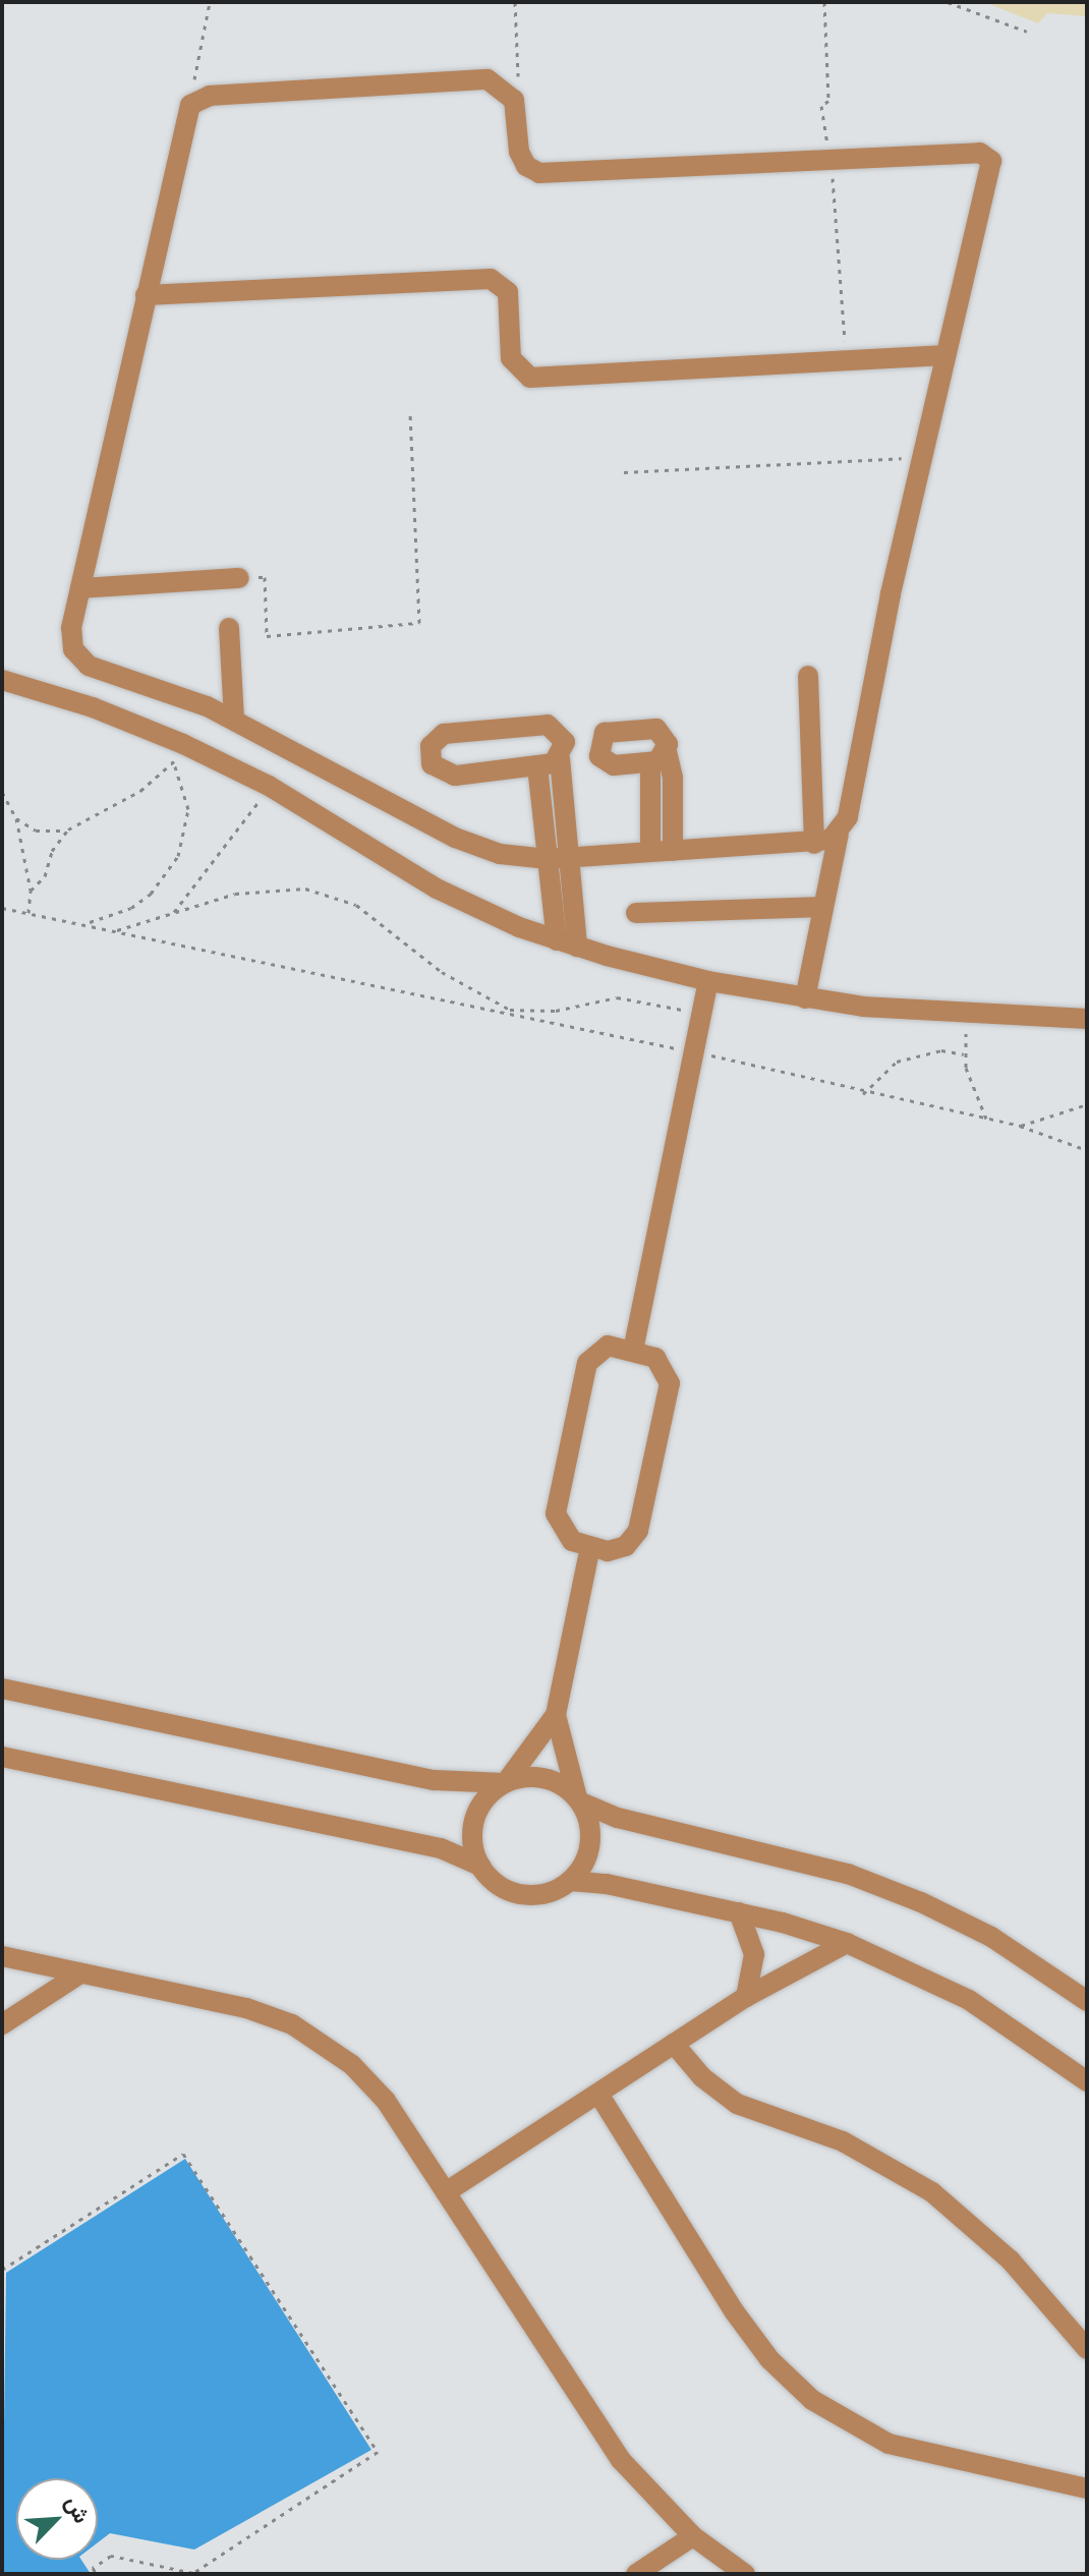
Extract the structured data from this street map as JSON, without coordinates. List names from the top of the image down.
{
  "north": "top right"
}
